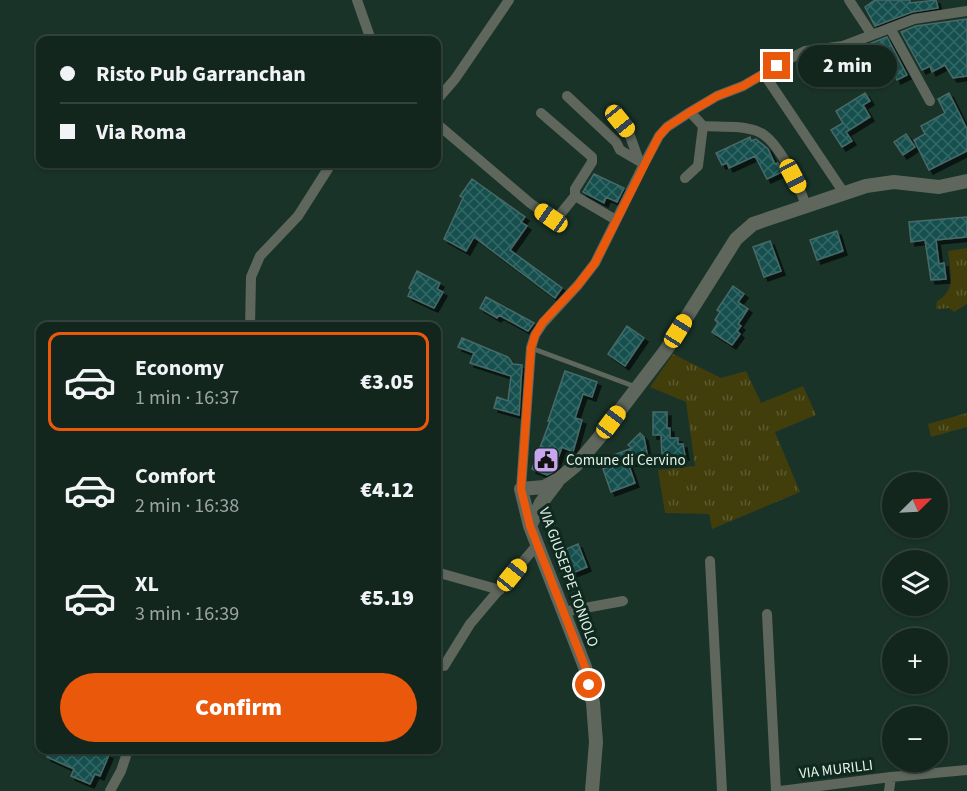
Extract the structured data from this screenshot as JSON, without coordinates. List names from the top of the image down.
{
  "streets": {
    "street": ["VIA GIUSEPPE TONIOLO", "VIA MURILLI"]
  },
  "places": {
    "public building": ["Comune di Cervino"]
  },
  "north": "top right",
  "page": {
    "banner": ["Risto Pub Garranchan", "Via Roma"],
    "bubble": "2 min",
    "list": [
      {
        "name": "Economy",
        "note": "1 min · 16:37",
        "value": "€3.05"
      },
      {
        "name": "Comfort",
        "note": "2 min · 16:38",
        "value": "€4.12"
      },
      {
        "name": "XL",
        "note": "3 min · 16:39",
        "value": "€5.19"
      }
    ],
    "map_buttons": ["+", "−"],
    "buttons": "Confirm"
  }
}
